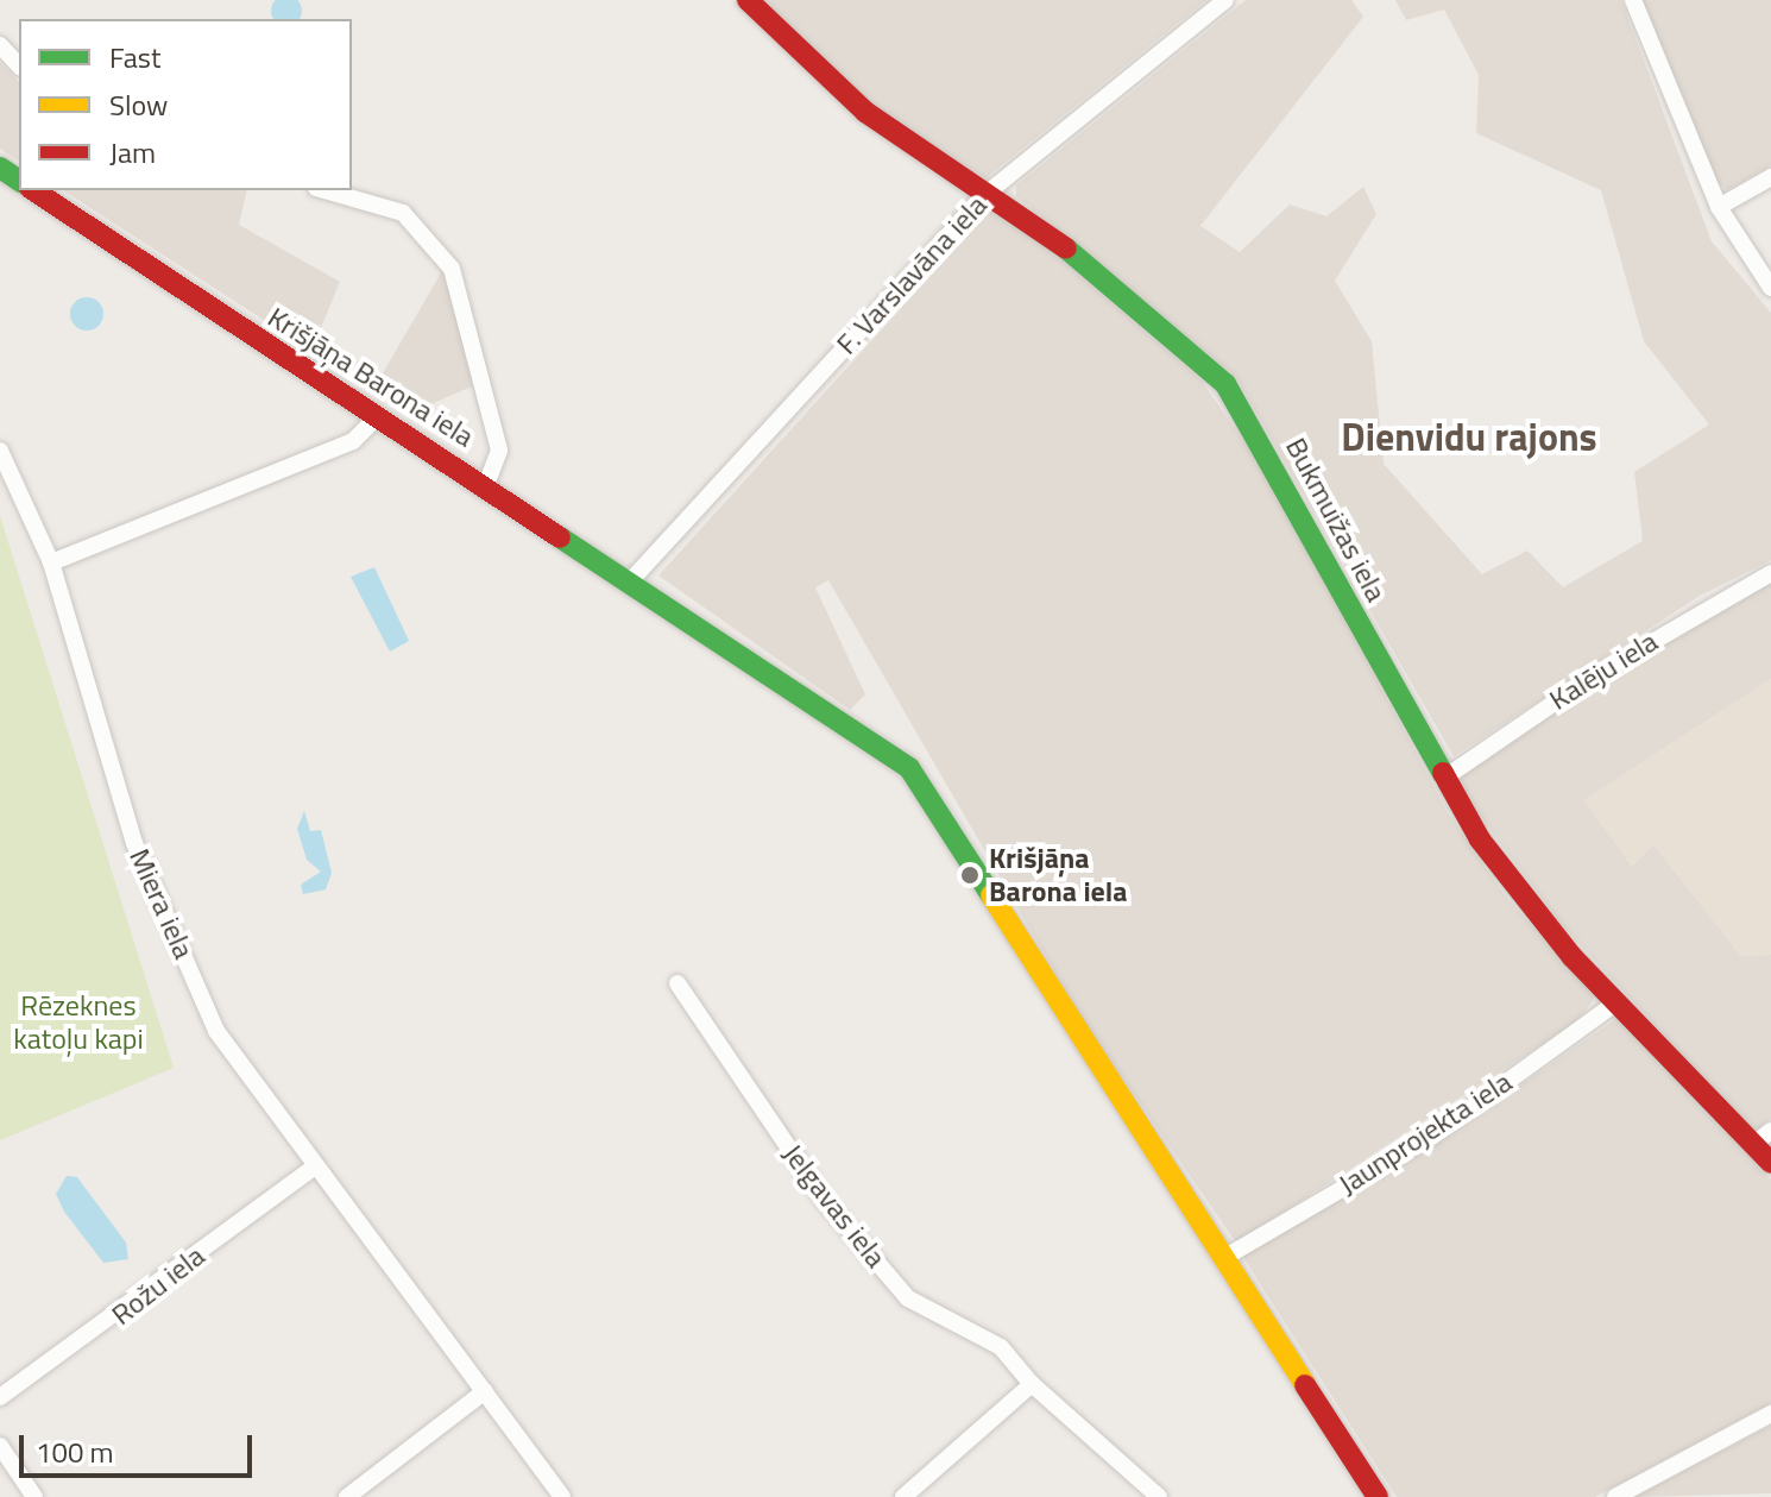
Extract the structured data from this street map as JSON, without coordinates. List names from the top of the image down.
{
  "streets": {
    "main road": ["Krišjāņa Barona iela", "Bukmuižas iela"],
    "street": [
      "F. Varslavāna iela",
      "Kalēju iela",
      "Miera iela",
      "Jaunprojekta iela",
      "Jelgavas iela",
      "Rožu iela"
    ]
  },
  "crossings": [
    ["F. Varslavāna iela", "Krišjāņa Barona iela"],
    ["F. Varslavāna iela", "Bukmuižas iela"],
    ["Krišjāņa Barona iela", "Jaunprojekta iela"],
    ["Bukmuižas iela", "Kalēju iela"],
    ["Bukmuižas iela", "Jaunprojekta iela"],
    ["Miera iela", "Rožu iela"]
  ],
  "districts": ["Dienvidu rajons"],
  "parks": ["Rēzeknes katoļu kapi"],
  "places": ["Krišjāņa Barona iela"],
  "legend": ["Fast", "Slow", "Jam"],
  "scale_bar": "100 m"
}
